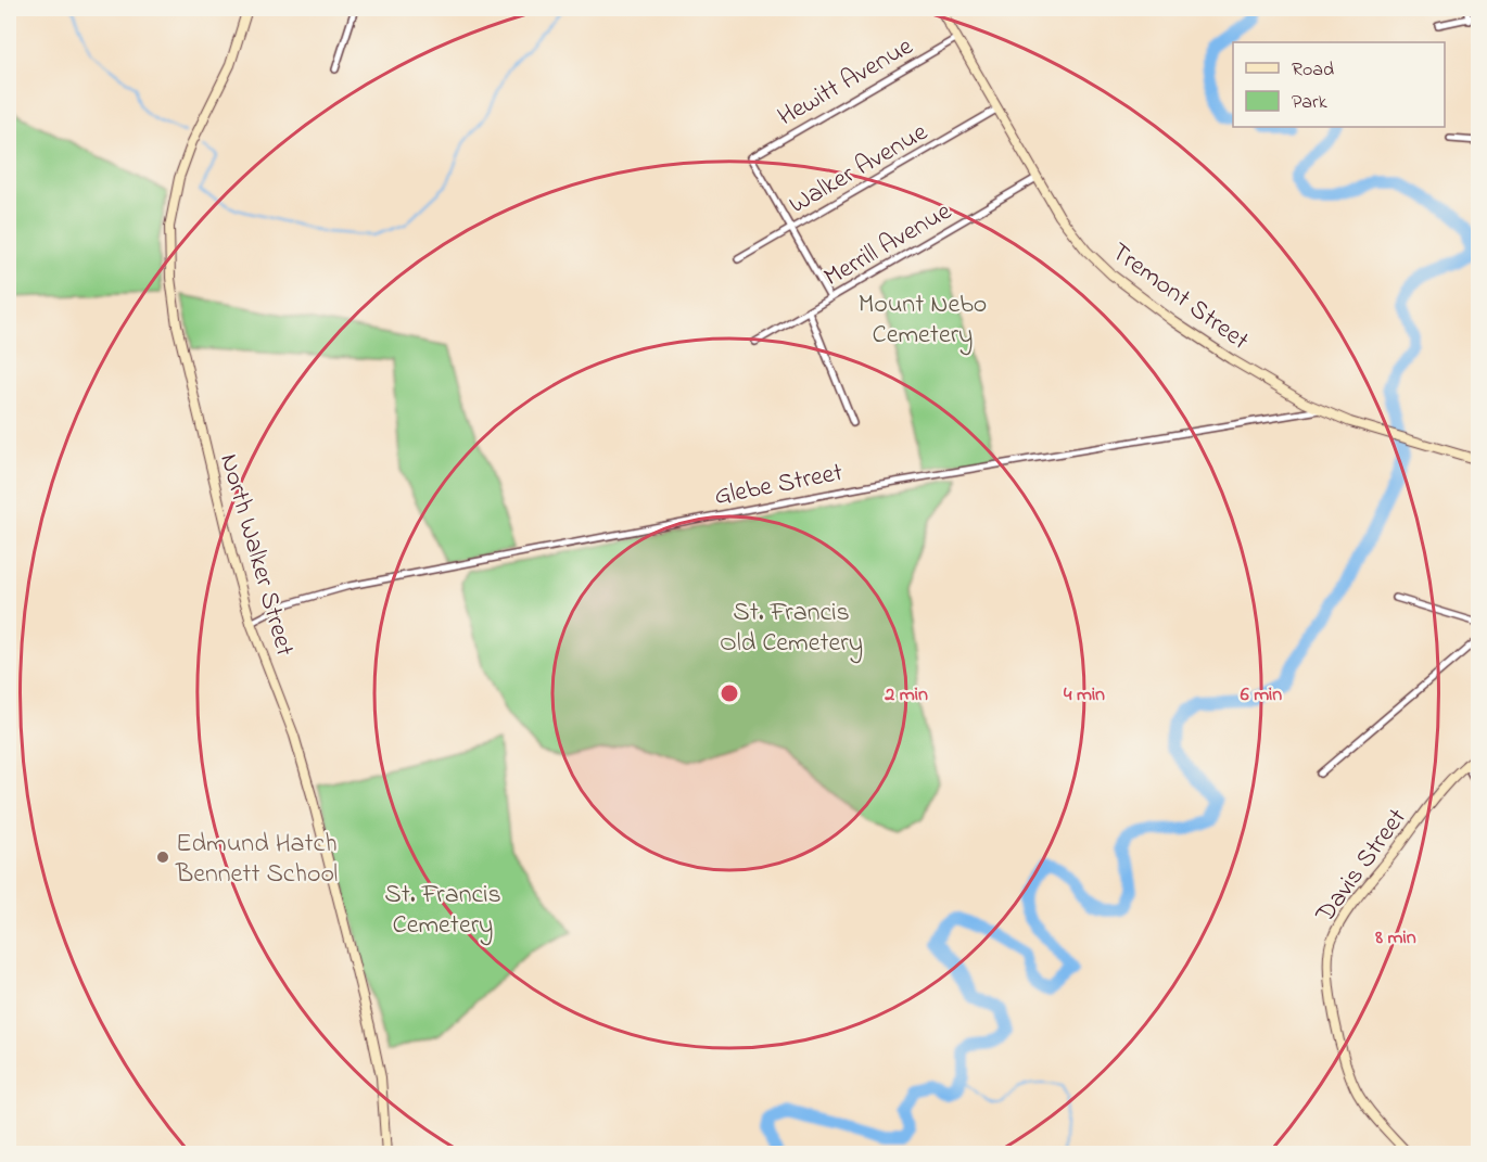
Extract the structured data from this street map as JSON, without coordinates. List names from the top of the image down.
{
  "streets": {
    "main road": ["Tremont Street", "North Walker Street", "Davis Street"],
    "street": [
      "Hewitt Avenue",
      "Walker Avenue",
      "Merrill Avenue",
      "Glebe Street"
    ]
  },
  "crossings": [
    ["Hewitt Avenue", "Walker Avenue"],
    ["Hewitt Avenue", "Tremont Street"],
    ["Walker Avenue", "Tremont Street"],
    ["Merrill Avenue", "Tremont Street"],
    ["Tremont Street", "Glebe Street"],
    ["Glebe Street", "North Walker Street"]
  ],
  "parks": ["Mount Nebo Cemetery", "St. Francis Old Cemetery", "St. Francis Cemetery"],
  "places": ["Edmund Hatch Bennett School"],
  "legend": ["Road", "Park"],
  "rings": [
    "2 min",
    "4 min",
    "6 min",
    "8 min"
  ]
}
